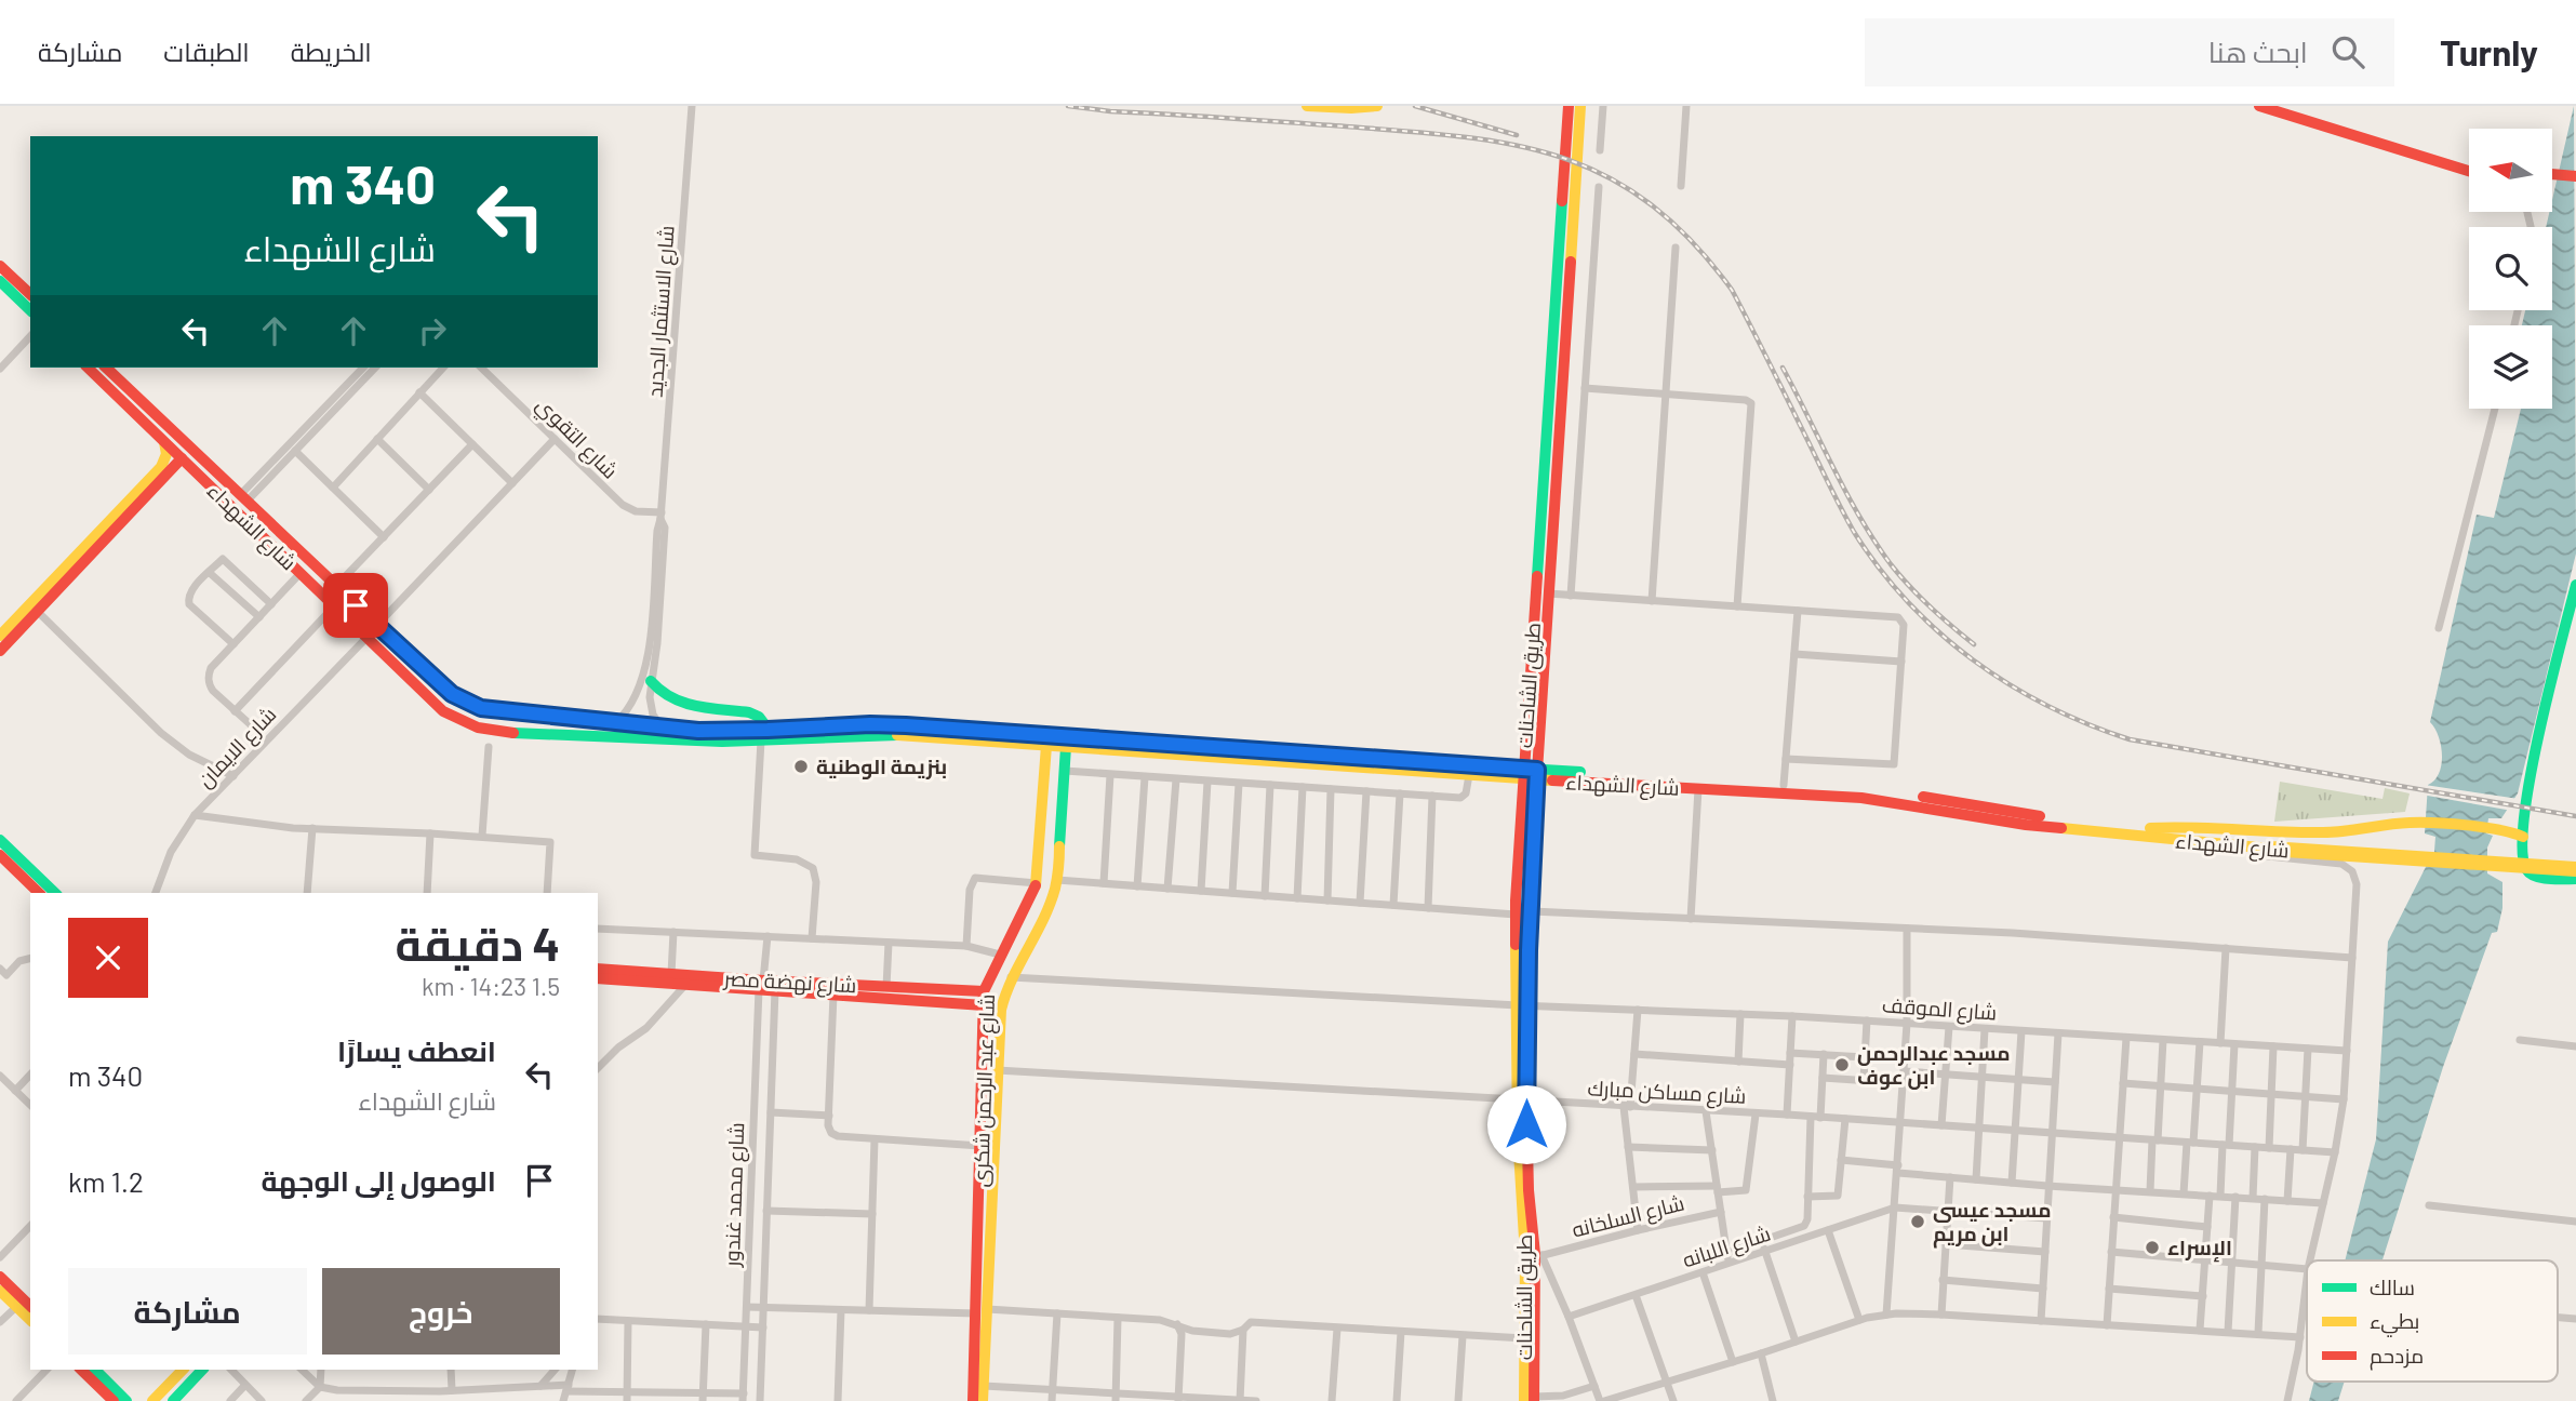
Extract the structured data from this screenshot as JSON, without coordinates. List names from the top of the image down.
{
  "streets": {
    "main road": [
      "شارع الشهداء",
      "طريق الشاحنات",
      "شارع نهضة مصر",
      "شارع عبد الرحمن شكرى"
    ],
    "street": [
      "شارع الاستثمار الجديد",
      "شارع التقوي",
      "شارع الايمان",
      "شارع الموقف",
      "شارع مساكن مبارك",
      "شارع محمد غندور",
      "شارع السلخانه",
      "شارع اللبانه"
    ]
  },
  "crossings": [
    ["شارع الاستثمار الجديد", "شارع التقوي"],
    ["شارع الاستثمار الجديد", "شارع الشهداء"],
    ["شارع التقوي", "شارع الايمان"],
    ["شارع الشهداء", "طريق الشاحنات"],
    ["شارع الشهداء", "شارع الايمان"],
    ["شارع الشهداء", "شارع عبد الرحمن شكرى"],
    ["طريق الشاحنات", "شارع الموقف"],
    ["طريق الشاحنات", "شارع مساكن مبارك"],
    ["طريق الشاحنات", "شارع السلخانه"],
    ["شارع نهضة مصر", "شارع عبد الرحمن شكرى"],
    ["شارع نهضة مصر", "شارع محمد غندور"],
    ["شارع الموقف", "شارع عبد الرحمن شكرى"],
    ["شارع عبد الرحمن شكرى", "شارع مساكن مبارك"]
  ],
  "places": [
    "بنزيمة الوطنية",
    "مسجد عبدالرحمن ابن عوف",
    "مسجد عيسى ابن مريم",
    "الإسراء"
  ],
  "legend": ["سالك", "بطيء", "مزدحم"],
  "north": "left",
  "page": {
    "header": "Turnly",
    "search": "ابحث هنا",
    "nav": ["الخريطة", "الطبقات", "مشاركة"],
    "turn": ["340 m", "شارع الشهداء"],
    "heading": ["4 دقيقة", "1.5 km · 14:23"],
    "list": [
      {
        "name": "انعطف يسارًا",
        "note": "شارع الشهداء",
        "value": "340 m"
      },
      {
        "name": "الوصول إلى الوجهة",
        "value": "1.2 km"
      }
    ],
    "buttons": ["خروج", "مشاركة"]
  }
}
